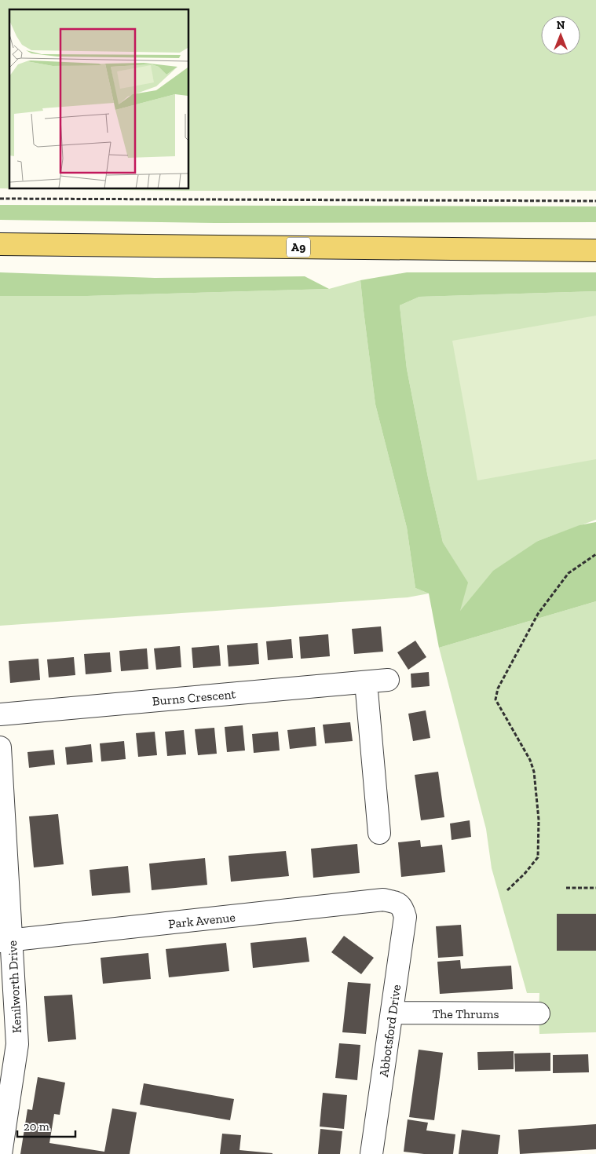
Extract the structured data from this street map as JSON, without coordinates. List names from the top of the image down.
{
  "streets": {
    "main road": ["A9"],
    "street": [
      "Burns Crescent",
      "Park Avenue",
      "Kenilworth Drive",
      "The Thrums",
      "Abbotsford Drive"
    ]
  },
  "crossings": [
    ["Park Avenue", "Kenilworth Drive"],
    ["Park Avenue", "Abbotsford Drive"],
    ["The Thrums", "Abbotsford Drive"]
  ],
  "scale_bar": "20 m",
  "north": "top"
}
